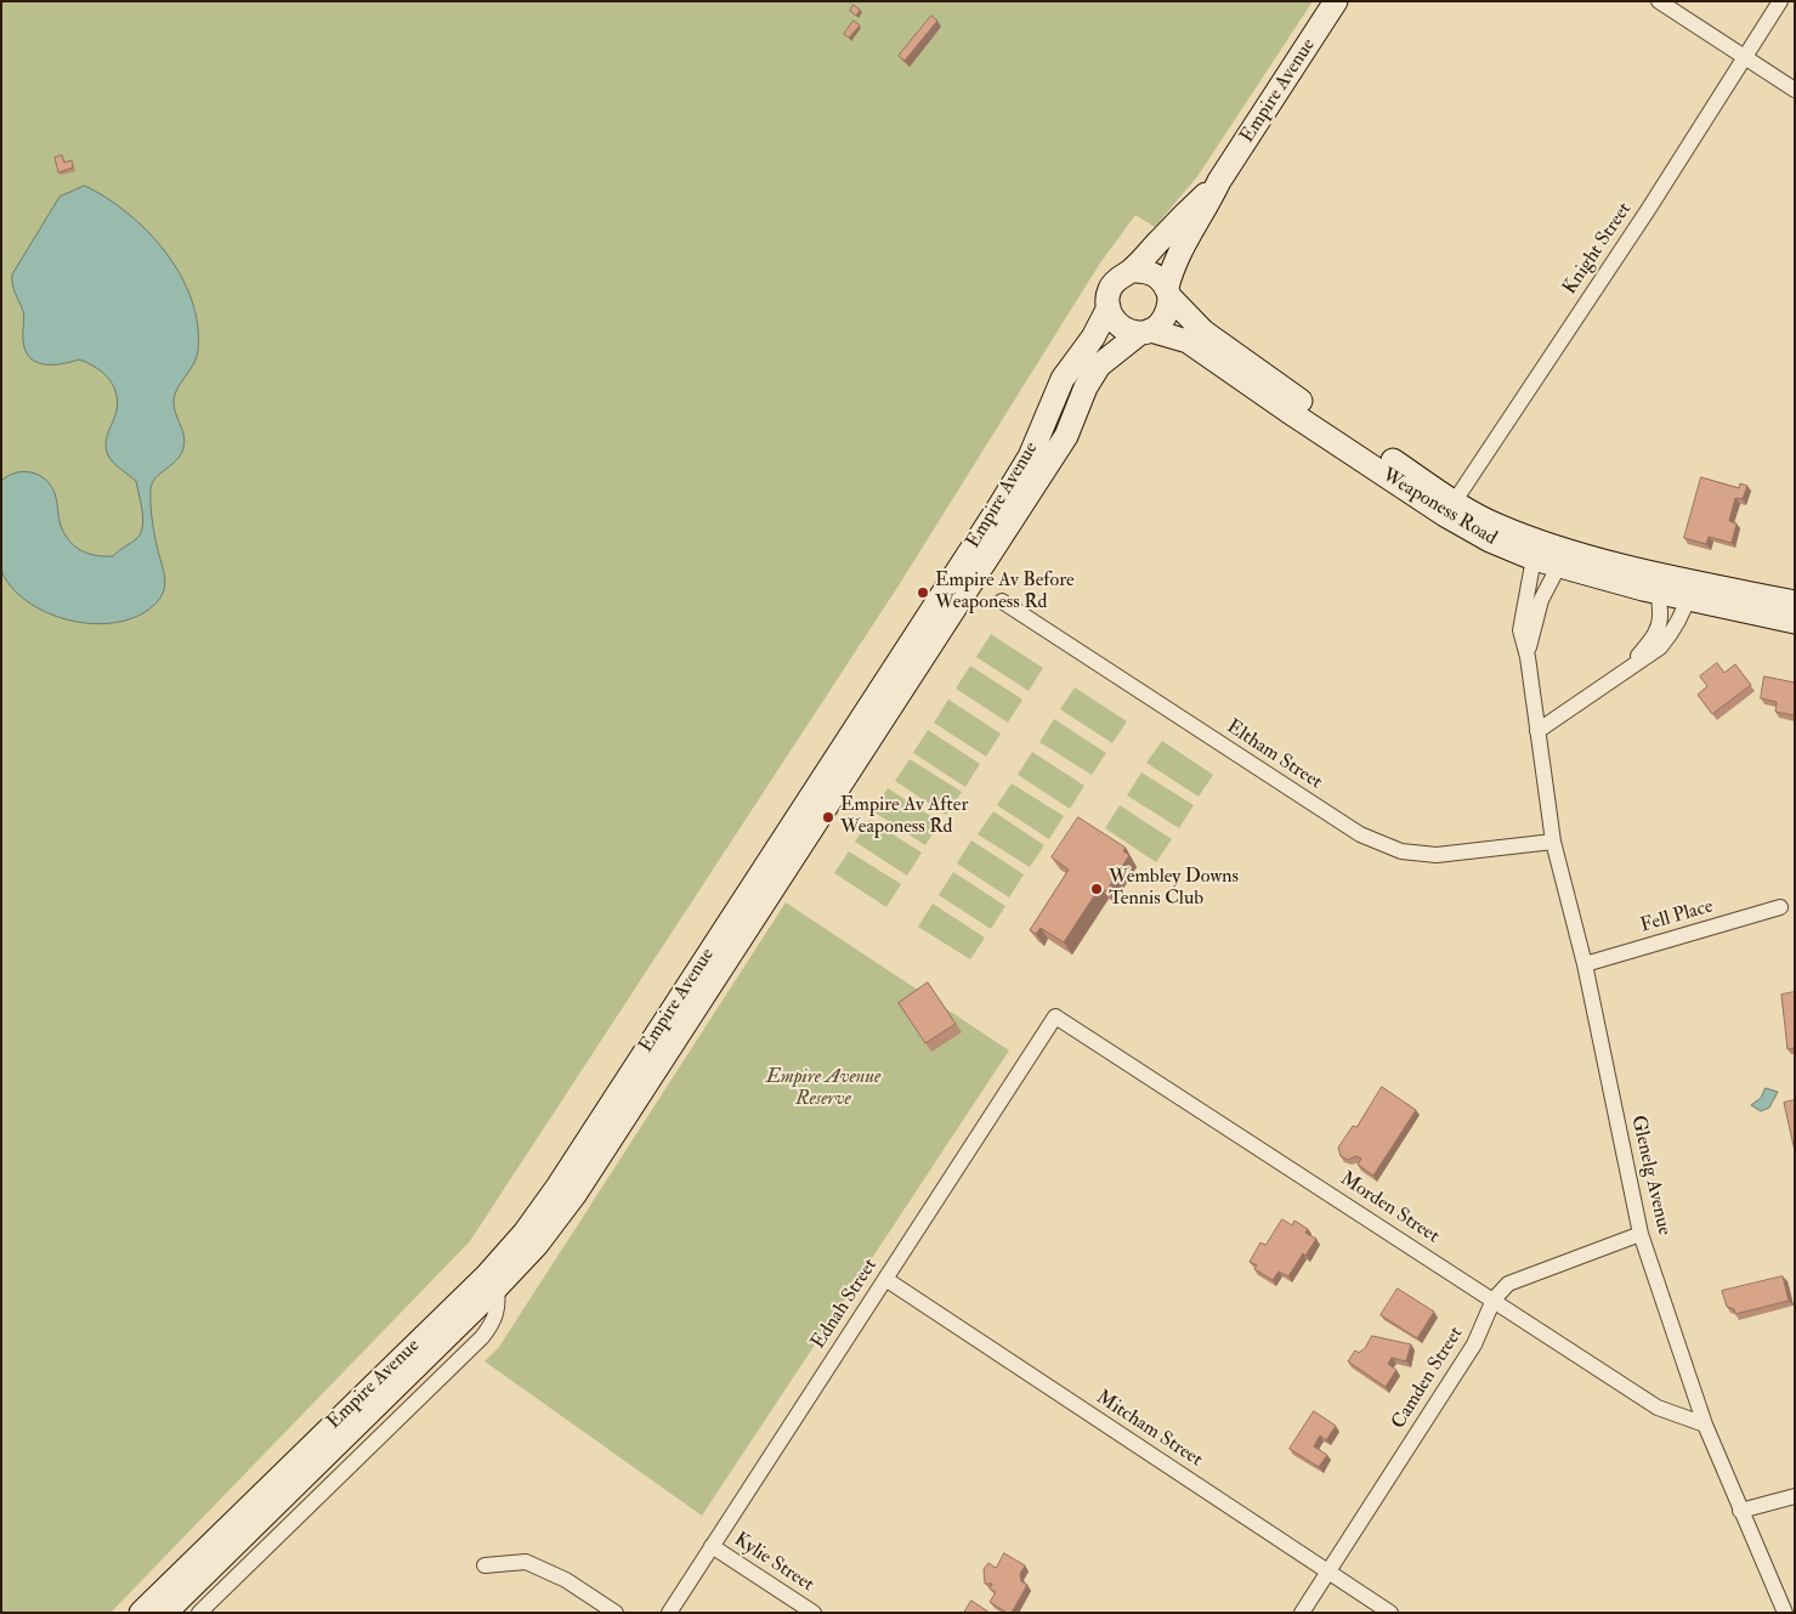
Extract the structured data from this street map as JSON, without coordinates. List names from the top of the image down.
{
  "streets": {
    "main road": ["Empire Avenue", "Weaponess Road"],
    "street": [
      "Knight Street",
      "Eltham Street",
      "Fell Place",
      "Glenelg Avenue",
      "Morden Street",
      "Ednah Street",
      "Camden Street",
      "Mitcham Street",
      "Kylie Street"
    ]
  },
  "crossings": [
    ["Empire Avenue", "Weaponess Road"],
    ["Knight Street", "Weaponess Road"],
    ["Weaponess Road", "Glenelg Avenue"],
    ["Eltham Street", "Glenelg Avenue"],
    ["Fell Place", "Glenelg Avenue"],
    ["Glenelg Avenue", "Morden Street"],
    ["Glenelg Avenue", "Camden Street"],
    ["Morden Street", "Ednah Street"],
    ["Morden Street", "Camden Street"],
    ["Ednah Street", "Mitcham Street"],
    ["Ednah Street", "Kylie Street"],
    ["Camden Street", "Mitcham Street"]
  ],
  "parks": ["Empire Avenue Reserve"],
  "places": ["Empire Av Before Weaponess Rd", "Empire Av After Weaponess Rd", "Wembley Downs Tennis Club"]
}
